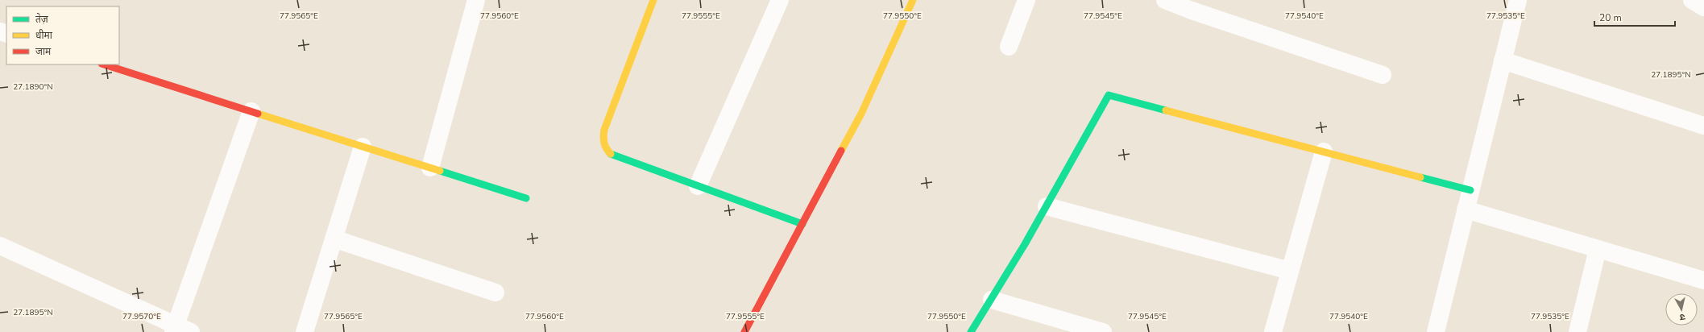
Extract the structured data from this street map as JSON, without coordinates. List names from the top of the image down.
{
  "legend": ["तेज़", "धीमा", "जाम"],
  "scale_bar": "20 m",
  "north": "bottom",
  "coordinates": [
    "77.9565°E",
    "77.9560°E",
    "77.9555°E",
    "77.9550°E",
    "77.9545°E",
    "77.9540°E",
    "77.9535°E",
    "27.1895°N",
    "27.1890°N",
    "77.9570°E"
  ]
}
